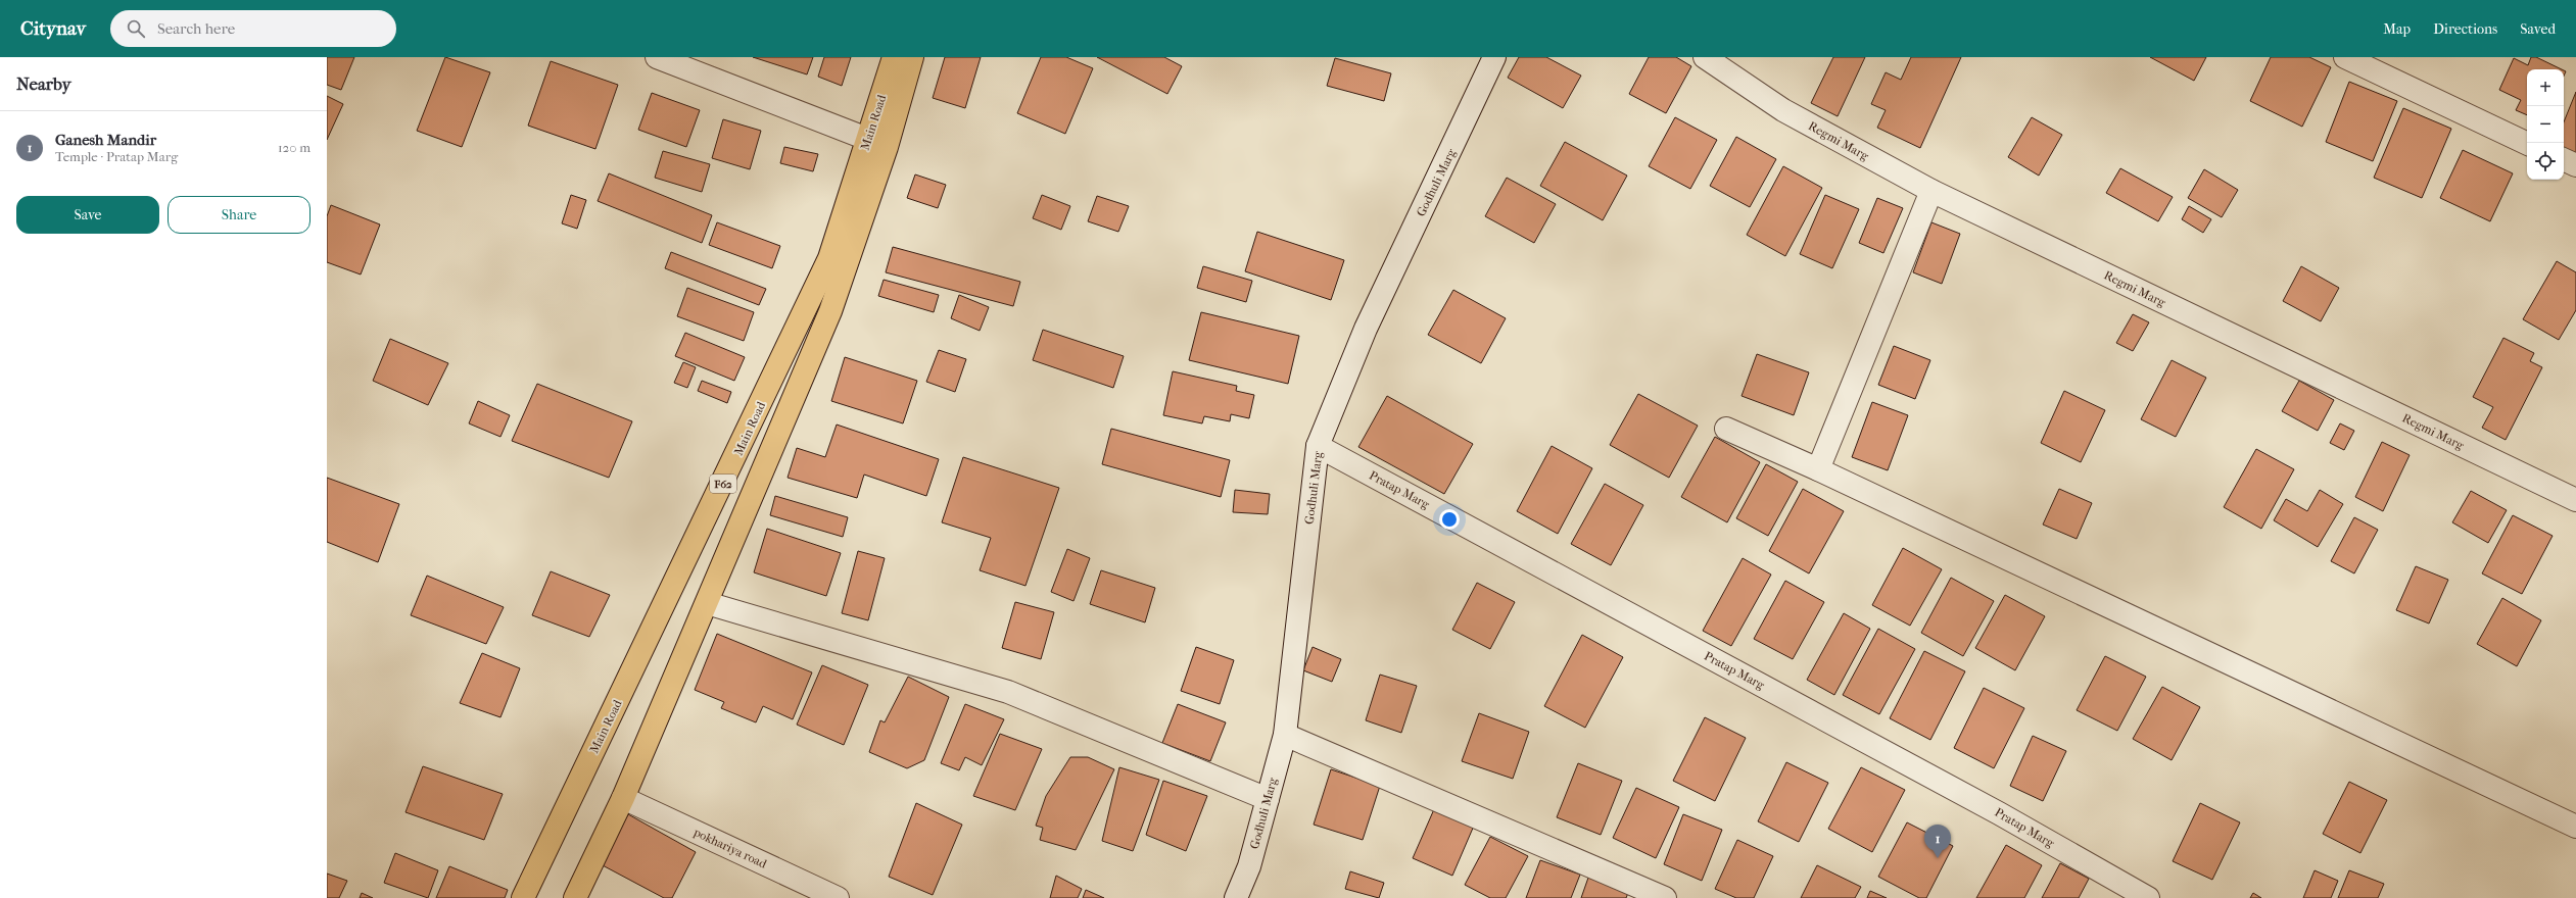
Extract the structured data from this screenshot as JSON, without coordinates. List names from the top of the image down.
{
  "streets": {
    "main road": ["Main Road", "F62"],
    "street": [
      "Regmi Marg",
      "Godhuli Marg",
      "Pratap Marg",
      "pokhariya road"
    ]
  },
  "crossings": [
    ["Main Road", "pokhariya road"],
    ["Godhuli Marg", "Pratap Marg"]
  ],
  "page": {
    "header": "Citynav",
    "search": "Search here",
    "nav": ["Map", "Directions", "Saved"],
    "heading": "Nearby",
    "map_buttons": ["+", "−"],
    "list": [
      {
        "mark": "1",
        "name": "Ganesh Mandir",
        "note": "Temple · Pratap Marg",
        "value": "120 m"
      }
    ],
    "buttons": ["Save", "Share"],
    "pins": "1"
  }
}
